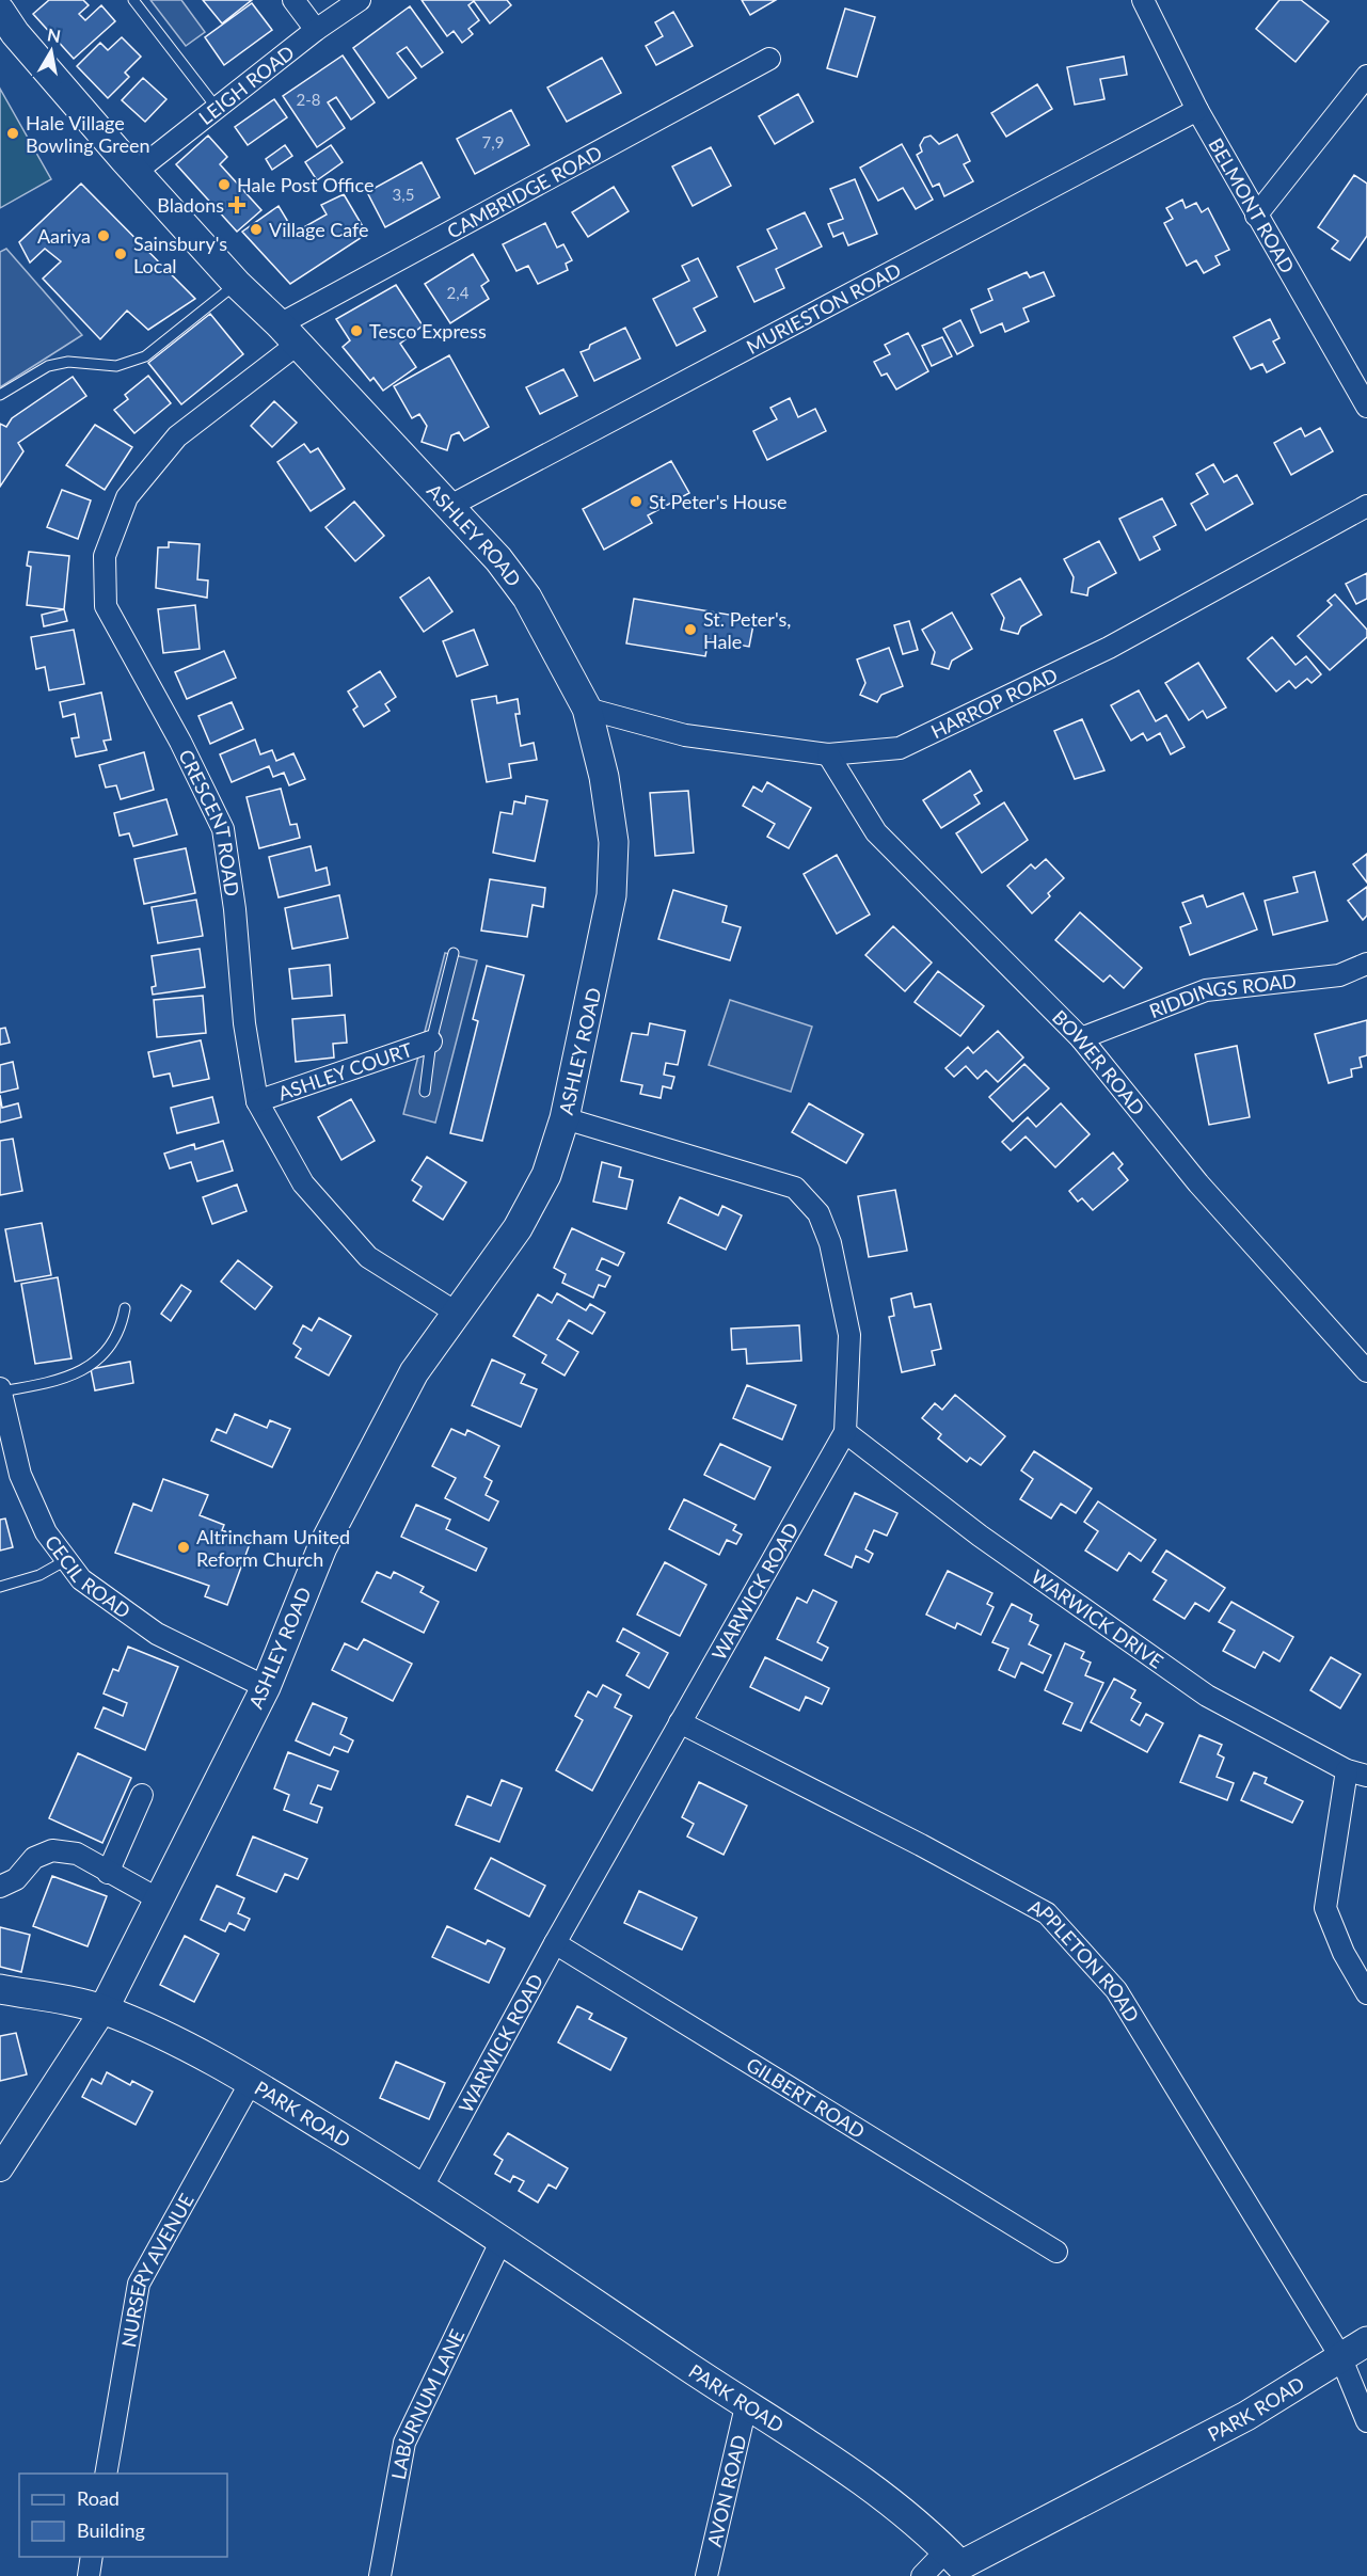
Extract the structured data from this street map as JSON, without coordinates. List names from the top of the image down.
{
  "streets": {
    "main road": ["ASHLEY ROAD", "PARK ROAD"],
    "street": [
      "LEIGH ROAD",
      "CAMBRIDGE ROAD",
      "BELMONT ROAD",
      "MURIESTON ROAD",
      "HARROP ROAD",
      "CRESCENT ROAD",
      "RIDDINGS ROAD",
      "BOWER ROAD",
      "ASHLEY COURT",
      "CECIL ROAD",
      "WARWICK ROAD",
      "WARWICK DRIVE",
      "APPLETON ROAD",
      "GILBERT ROAD",
      "NURSERY AVENUE",
      "LABURNUM LANE",
      "AVON ROAD"
    ]
  },
  "crossings": [
    ["LEIGH ROAD", "ASHLEY ROAD"],
    ["CAMBRIDGE ROAD", "ASHLEY ROAD"],
    ["CAMBRIDGE ROAD", "CRESCENT ROAD"],
    ["BELMONT ROAD", "MURIESTON ROAD"],
    ["MURIESTON ROAD", "ASHLEY ROAD"],
    ["ASHLEY ROAD", "HARROP ROAD"],
    ["ASHLEY ROAD", "CRESCENT ROAD"],
    ["ASHLEY ROAD", "CECIL ROAD"],
    ["ASHLEY ROAD", "WARWICK ROAD"],
    ["ASHLEY ROAD", "PARK ROAD"],
    ["HARROP ROAD", "BOWER ROAD"],
    ["CRESCENT ROAD", "ASHLEY COURT"],
    ["RIDDINGS ROAD", "BOWER ROAD"],
    ["WARWICK ROAD", "WARWICK DRIVE"],
    ["WARWICK ROAD", "APPLETON ROAD"],
    ["WARWICK ROAD", "GILBERT ROAD"],
    ["WARWICK ROAD", "PARK ROAD"],
    ["APPLETON ROAD", "PARK ROAD"],
    ["PARK ROAD", "NURSERY AVENUE"],
    ["PARK ROAD", "LABURNUM LANE"],
    ["PARK ROAD", "AVON ROAD"]
  ],
  "places": {
    "other": [
      "Hale Village Bowling Green",
      "Hale Post Office",
      "Village Cafe",
      "Aariya",
      "Sainsbury's Local",
      "Tesco Express",
      "St Peter's House",
      "St. Peter's, Hale",
      "Altrincham United Reform Church"
    ],
    "health": ["Bladons"]
  },
  "house_numbers": [
    "2-8",
    "7,9",
    "3,5",
    "2,4"
  ],
  "legend": ["Road", "Building"],
  "north": "top"
}
